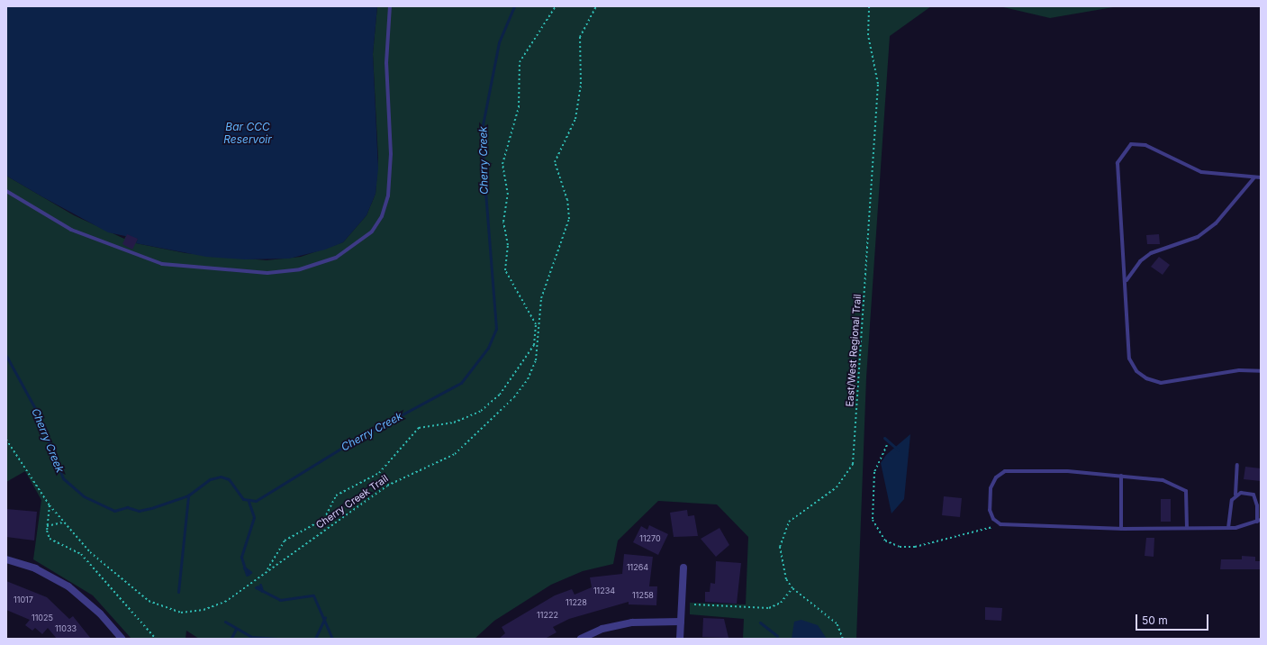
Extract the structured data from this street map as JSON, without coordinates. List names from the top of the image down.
{
  "streets": {
    "path": ["East/West Regional Trail", "Cherry Creek Trail"]
  },
  "water": ["Bar CCC Reservoir", "Cherry Creek"],
  "house_numbers": [
    "11270",
    "11264",
    "11234",
    "11258",
    "11017",
    "11228",
    "11222",
    "11025",
    "11033"
  ],
  "scale_bar": "50 m"
}
